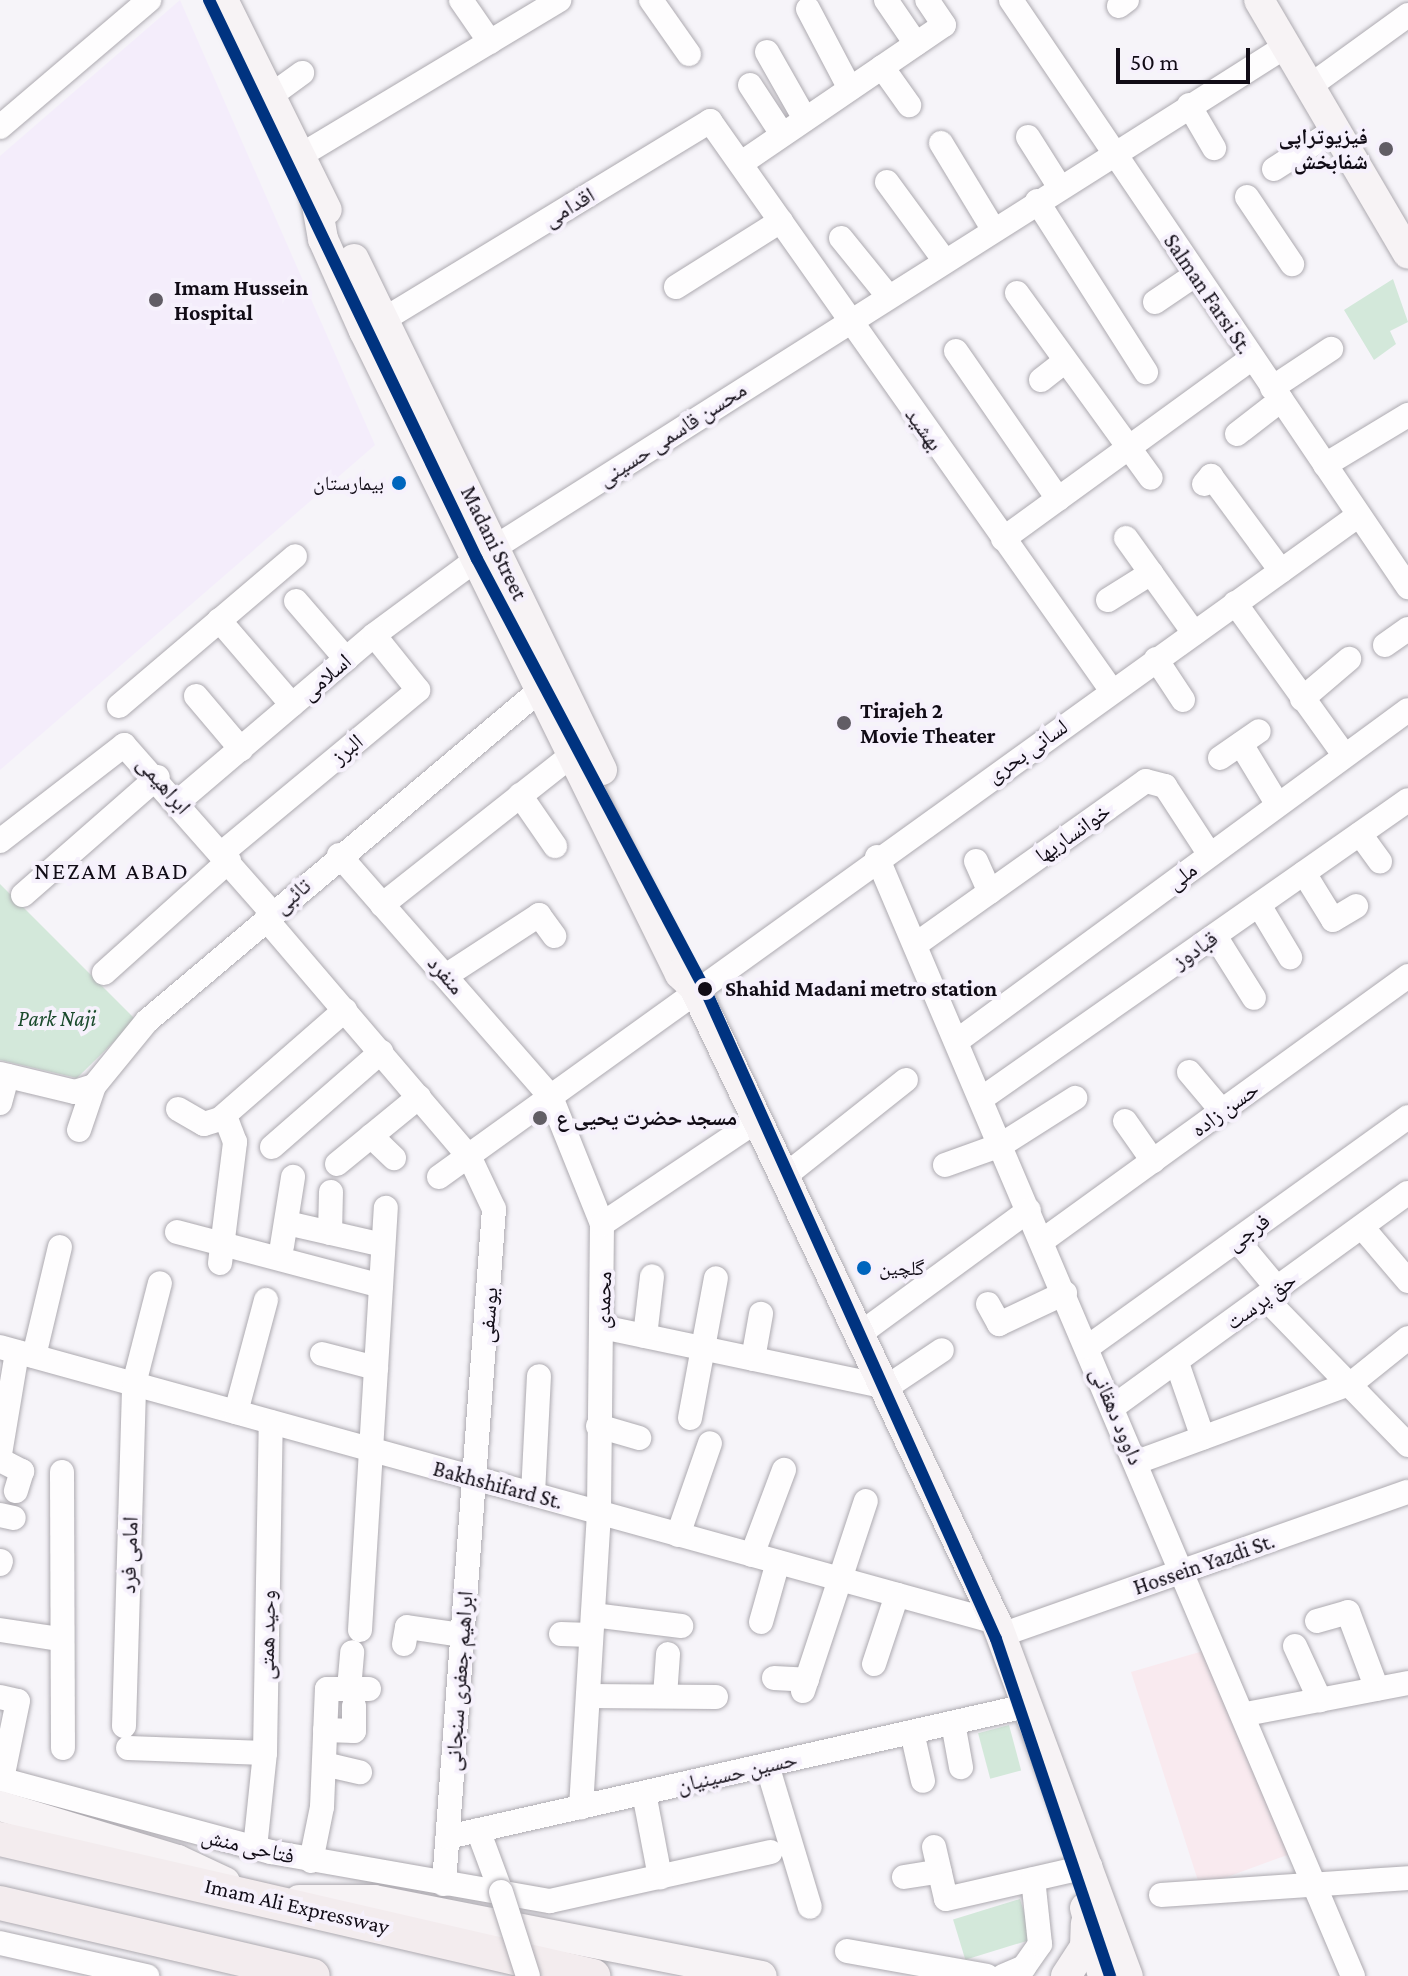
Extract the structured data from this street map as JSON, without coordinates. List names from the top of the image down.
{
  "streets": {
    "highway": ["Imam Ali Expressway"],
    "main road": ["Madani Street"],
    "street": [
      "اقدامی",
      "Salman Farsi St.",
      "بهشید",
      "محسن قاسمی حسینی",
      "اسلامی",
      "البرز",
      "لسانی بحری",
      "ابراهیمی",
      "خوانساریها",
      "ملی",
      "تائبی",
      "قبادوز",
      "منفرد",
      "حسن زاده",
      "فرجی",
      "محمدی",
      "حق پرست",
      "یوسفی",
      "داوود دهقانی",
      "Bakhshifard St.",
      "امامی فرد",
      "Hossein Yazdi St.",
      "وحید همتی",
      "ابراهیم جعفری سنجانی",
      "حسین حسینیان",
      "فتاحی منش"
    ]
  },
  "crossings": [
    ["اقدامی", "بهشید"],
    ["اقدامی", "Madani Street"],
    ["Salman Farsi St.", "محسن قاسمی حسینی"],
    ["Salman Farsi St.", "لسانی بحری"],
    ["بهشید", "محسن قاسمی حسینی"],
    ["بهشید", "لسانی بحری"],
    ["محسن قاسمی حسینی", "Madani Street"],
    ["محسن قاسمی حسینی", "اسلامی"],
    ["Madani Street", "اسلامی"],
    ["Madani Street", "لسانی بحری"],
    ["Madani Street", "تائبی"],
    ["Madani Street", "Bakhshifard St."],
    ["Madani Street", "Hossein Yazdi St."],
    ["Madani Street", "حسین حسینیان"],
    ["اسلامی", "البرز"],
    ["اسلامی", "ابراهیمی"],
    ["البرز", "ابراهیمی"],
    ["لسانی بحری", "منفرد"],
    ["لسانی بحری", "محمدی"],
    ["لسانی بحری", "یوسفی"],
    ["لسانی بحری", "داوود دهقانی"],
    ["ابراهیمی", "تائبی"],
    ["ابراهیمی", "یوسفی"],
    ["خوانساریها", "ملی"],
    ["خوانساریها", "داوود دهقانی"],
    ["ملی", "داوود دهقانی"],
    ["تائبی", "منفرد"],
    ["قبادوز", "داوود دهقانی"],
    ["منفرد", "محمدی"],
    ["حسن زاده", "داوود دهقانی"],
    ["فرجی", "داوود دهقانی"],
    ["محمدی", "Bakhshifard St."],
    ["محمدی", "حسین حسینیان"],
    ["حق پرست", "داوود دهقانی"],
    ["یوسفی", "Bakhshifard St."],
    ["یوسفی", "ابراهیم جعفری سنجانی"],
    ["داوود دهقانی", "Hossein Yazdi St."],
    ["Bakhshifard St.", "امامی فرد"],
    ["Bakhshifard St.", "Hossein Yazdi St."],
    ["Bakhshifard St.", "وحید همتی"],
    ["Bakhshifard St.", "ابراهیم جعفری سنجانی"],
    ["امامی فرد", "وحید همتی"],
    ["وحید همتی", "فتاحی منش"],
    ["ابراهیم جعفری سنجانی", "حسین حسینیان"],
    ["ابراهیم جعفری سنجانی", "فتاحی منش"]
  ],
  "districts": ["NEZAM ABAD"],
  "parks": ["Park Naji"],
  "places": [
    "فیزیوتراپی شفابخش",
    "Imam Hussein Hospital",
    "بیمارستان",
    "Tirajeh 2 Movie Theater",
    "Shahid Madani metro station",
    "مسجد حضرت یحیی ع",
    "گلچین"
  ],
  "lines": ["metro line 2"],
  "scale_bar": "50 m"
}
